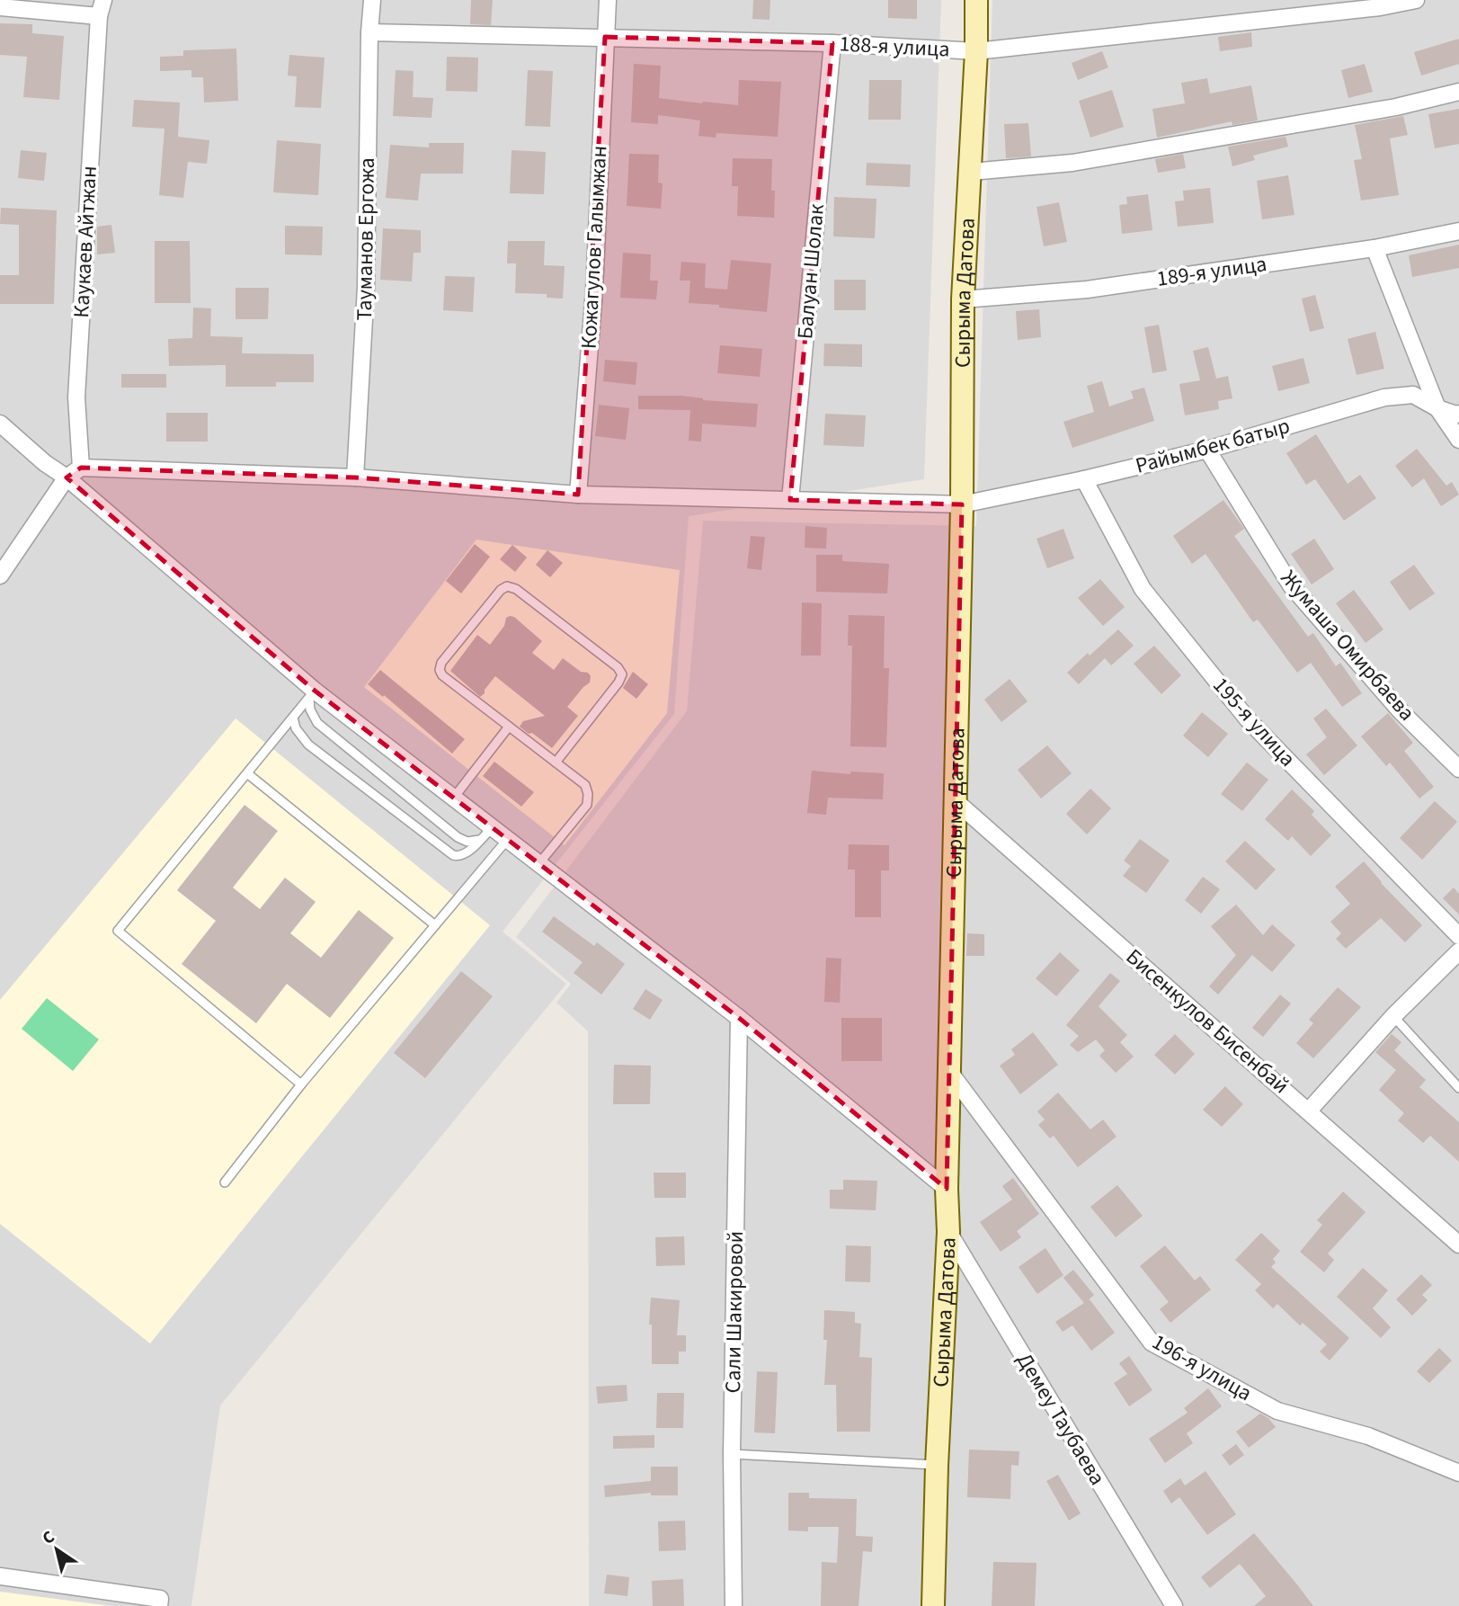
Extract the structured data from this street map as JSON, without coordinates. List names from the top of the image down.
{
  "streets": {
    "street": [
      "188-я улица",
      "Тауманов Ергожа",
      "Каукаев Айтжан",
      "Кожагулов Галымжан",
      "Балуан Шолак",
      "189-я улица",
      "Сырыма Датова",
      "Райымбек батыр",
      "Жумаша Омирбаева",
      "195-я улица",
      "Бисенкулов Бисенбай",
      "Сали Шакировой",
      "196-я улица",
      "Демеу Таубаева"
    ]
  },
  "crossings": [
    ["188-я улица", "Тауманов Ергожа"],
    ["188-я улица", "Кожагулов Галымжан"],
    ["188-я улица", "Балуан Шолак"],
    ["188-я улица", "Сырыма Датова"],
    ["Тауманов Ергожа", "Райымбек батыр"],
    ["Каукаев Айтжан", "Райымбек батыр"],
    ["Кожагулов Галымжан", "Райымбек батыр"],
    ["Балуан Шолак", "Райымбек батыр"],
    ["189-я улица", "Сырыма Датова"],
    ["Сырыма Датова", "Райымбек батыр"],
    ["Сырыма Датова", "Бисенкулов Бисенбай"],
    ["Сырыма Датова", "196-я улица"],
    ["Сырыма Датова", "Демеу Таубаева"],
    ["Райымбек батыр", "Жумаша Омирбаева"],
    ["Райымбек батыр", "195-я улица"]
  ],
  "north": "top left"
}
